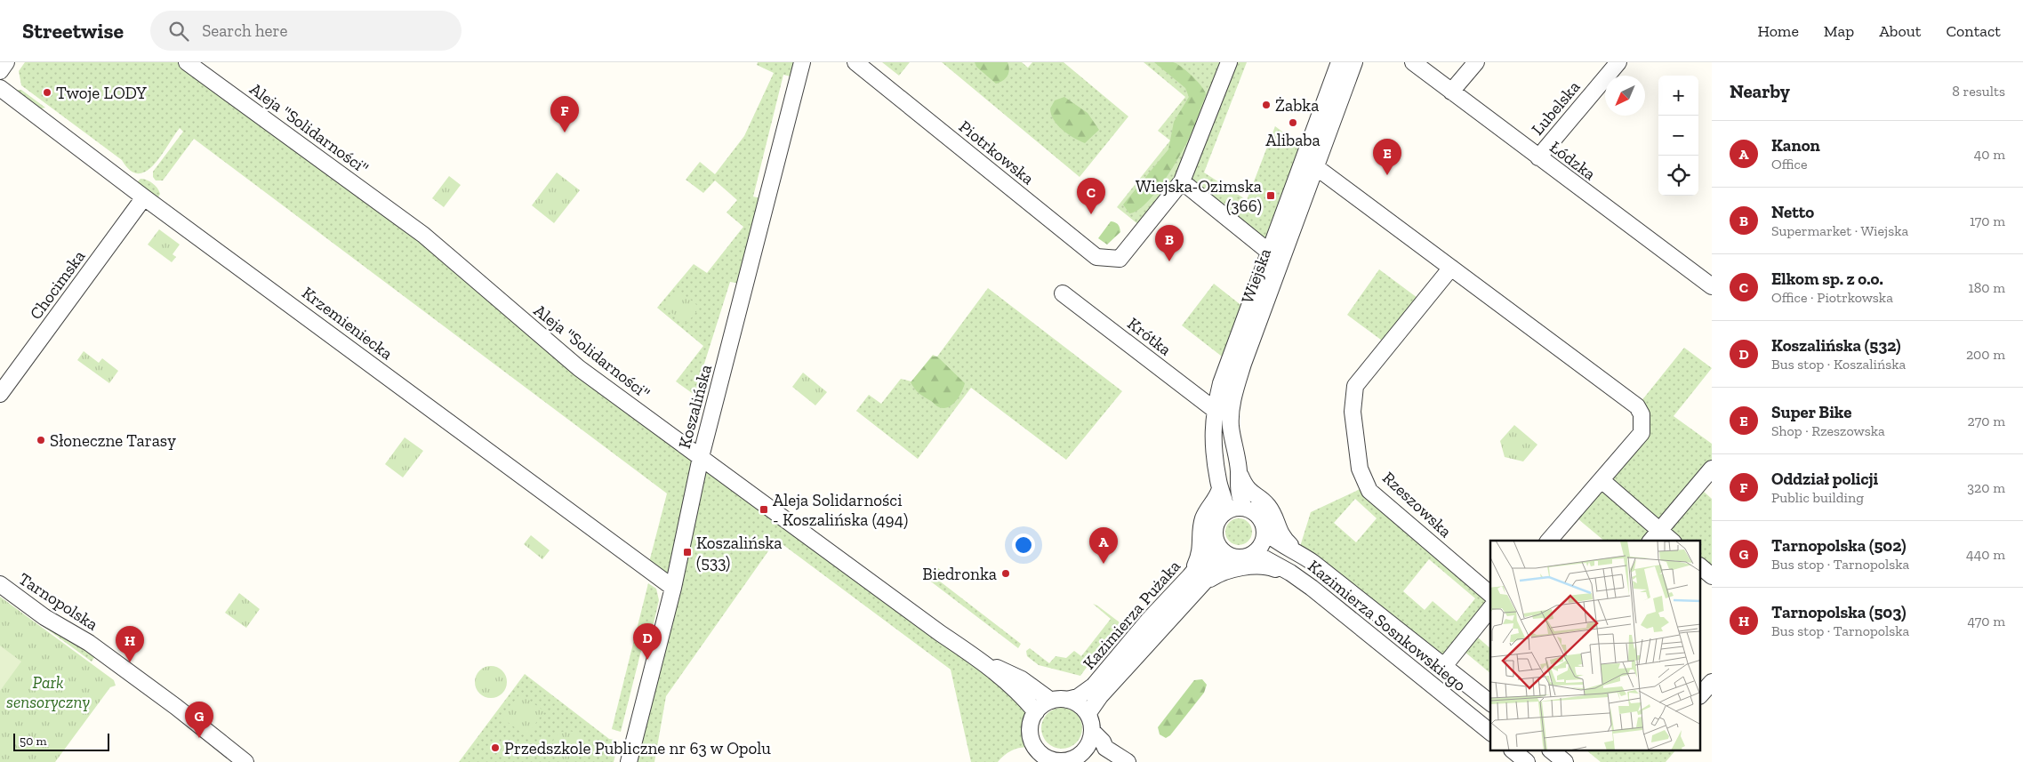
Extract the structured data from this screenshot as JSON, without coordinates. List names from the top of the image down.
{
  "streets": {
    "street": [
      "Lubelska",
      "Aleja \"Solidarności\"",
      "Piotrkowska",
      "Łódzka",
      "Wiejska",
      "Chocimska",
      "Krzemieniecka",
      "Krótka",
      "Koszalińska",
      "Rzeszowska",
      "Tarnopolska",
      "Kazimierza Pużaka",
      "Kazimierza Sosnkowskiego"
    ]
  },
  "crossings": [
    ["Lubelska", "Łódzka"],
    ["Aleja \"Solidarności\"", "Koszalińska"],
    ["Aleja \"Solidarności\"", "Kazimierza Pużaka"],
    ["Piotrkowska", "Wiejska"],
    ["Wiejska", "Krótka"],
    ["Wiejska", "Kazimierza Pużaka"],
    ["Wiejska", "Kazimierza Sosnkowskiego"],
    ["Chocimska", "Krzemieniecka"],
    ["Krzemieniecka", "Koszalińska"],
    ["Kazimierza Pużaka", "Kazimierza Sosnkowskiego"]
  ],
  "parks": ["Park sensoryczny"],
  "places": {
    "other": [
      "Twoje LODY",
      "Żabka",
      "Alibaba",
      "Słoneczne Tarasy",
      "Biedronka",
      "Przedszkole Publiczne nr 63 w Opolu"
    ],
    "transit": ["Wiejska-Ozimska (366)", "Aleja Solidarności - Koszalińska (494)", "Koszalińska (533)"]
  },
  "scale_bar": "50 m",
  "north": "bottom left",
  "page": {
    "header": "Streetwise",
    "search": "Search here",
    "nav": [
      "Home",
      "Map",
      "About",
      "Contact"
    ],
    "heading": ["Nearby", "8 results"],
    "map_buttons": ["+", "−"],
    "pins": [
      "F",
      "E",
      "C",
      "B",
      "A",
      "D",
      "H",
      "G"
    ],
    "list": [
      {
        "mark": "A",
        "name": "Kanon",
        "note": "Office",
        "value": "40 m"
      },
      {
        "mark": "B",
        "name": "Netto",
        "note": "Supermarket · Wiejska",
        "value": "170 m"
      },
      {
        "mark": "C",
        "name": "Elkom sp. z o.o.",
        "note": "Office · Piotrkowska",
        "value": "180 m"
      },
      {
        "mark": "D",
        "name": "Koszalińska (532)",
        "note": "Bus stop · Koszalińska",
        "value": "200 m"
      },
      {
        "mark": "E",
        "name": "Super Bike",
        "note": "Shop · Rzeszowska",
        "value": "270 m"
      },
      {
        "mark": "F",
        "name": "Oddział policji",
        "note": "Public building",
        "value": "320 m"
      },
      {
        "mark": "G",
        "name": "Tarnopolska (502)",
        "note": "Bus stop · Tarnopolska",
        "value": "440 m"
      },
      {
        "mark": "H",
        "name": "Tarnopolska (503)",
        "note": "Bus stop · Tarnopolska",
        "value": "470 m"
      }
    ],
    "scale": "50 m"
  }
}
